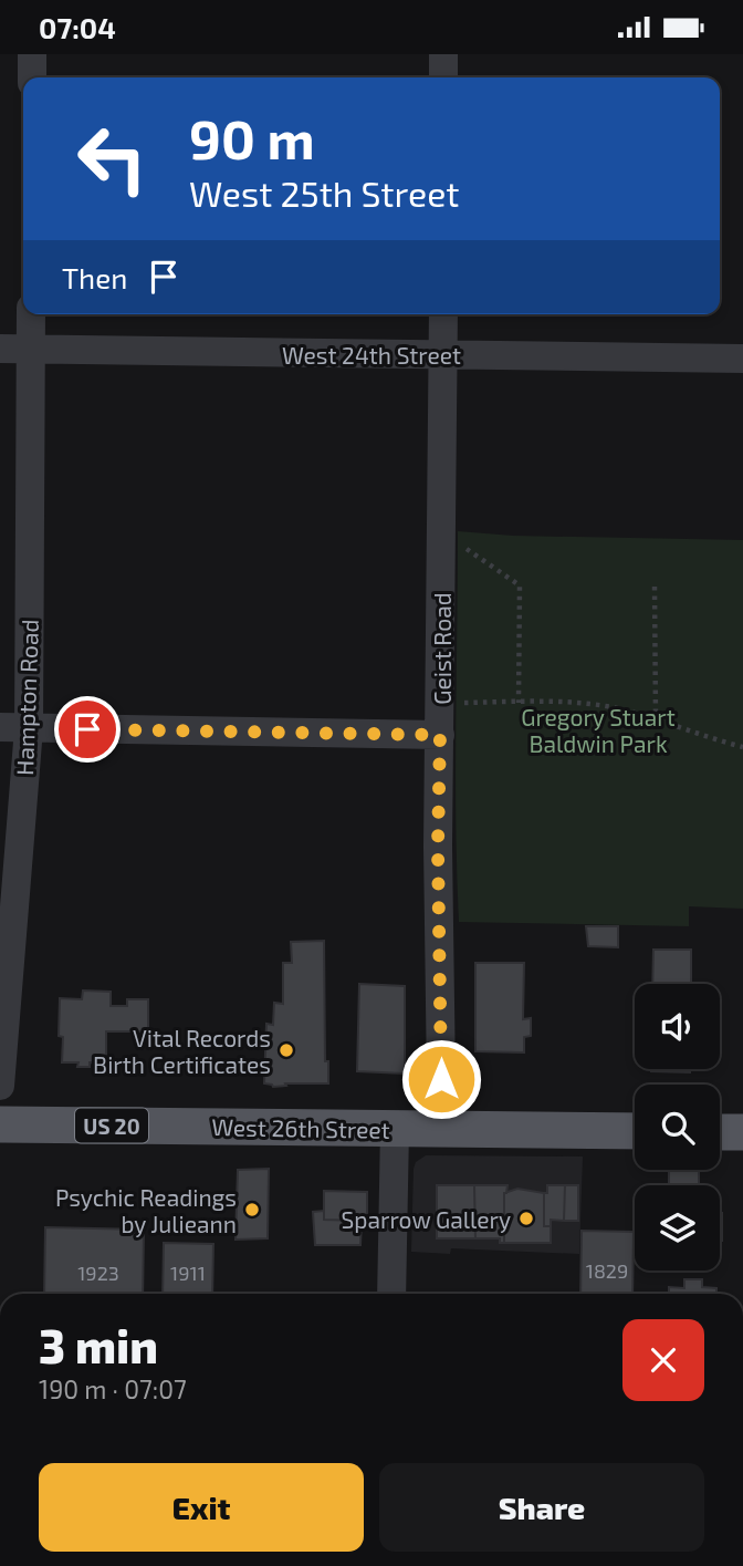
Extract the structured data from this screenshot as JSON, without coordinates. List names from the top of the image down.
{
  "streets": {
    "main road": ["US 20", "West 26th Street"],
    "street": ["West 24th Street", "Geist Road", "Hampton Road"]
  },
  "crossings": [
    ["West 24th Street", "Geist Road"],
    ["West 24th Street", "Hampton Road"],
    ["Geist Road", "West 26th Street"]
  ],
  "parks": ["Gregory Stuart Baldwin Park"],
  "places": ["Vital Records Birth Certificates", "Psychic Readings by Julieann", "Sparrow Gallery"],
  "house_numbers": ["1829", "1923", "1911"],
  "page": {
    "status": "07:04",
    "turn": ["90 m", "West 25th Street"],
    "then": "Then",
    "heading": ["3 min", "190 m · 07:07"],
    "buttons": ["Exit", "Share"]
  }
}
